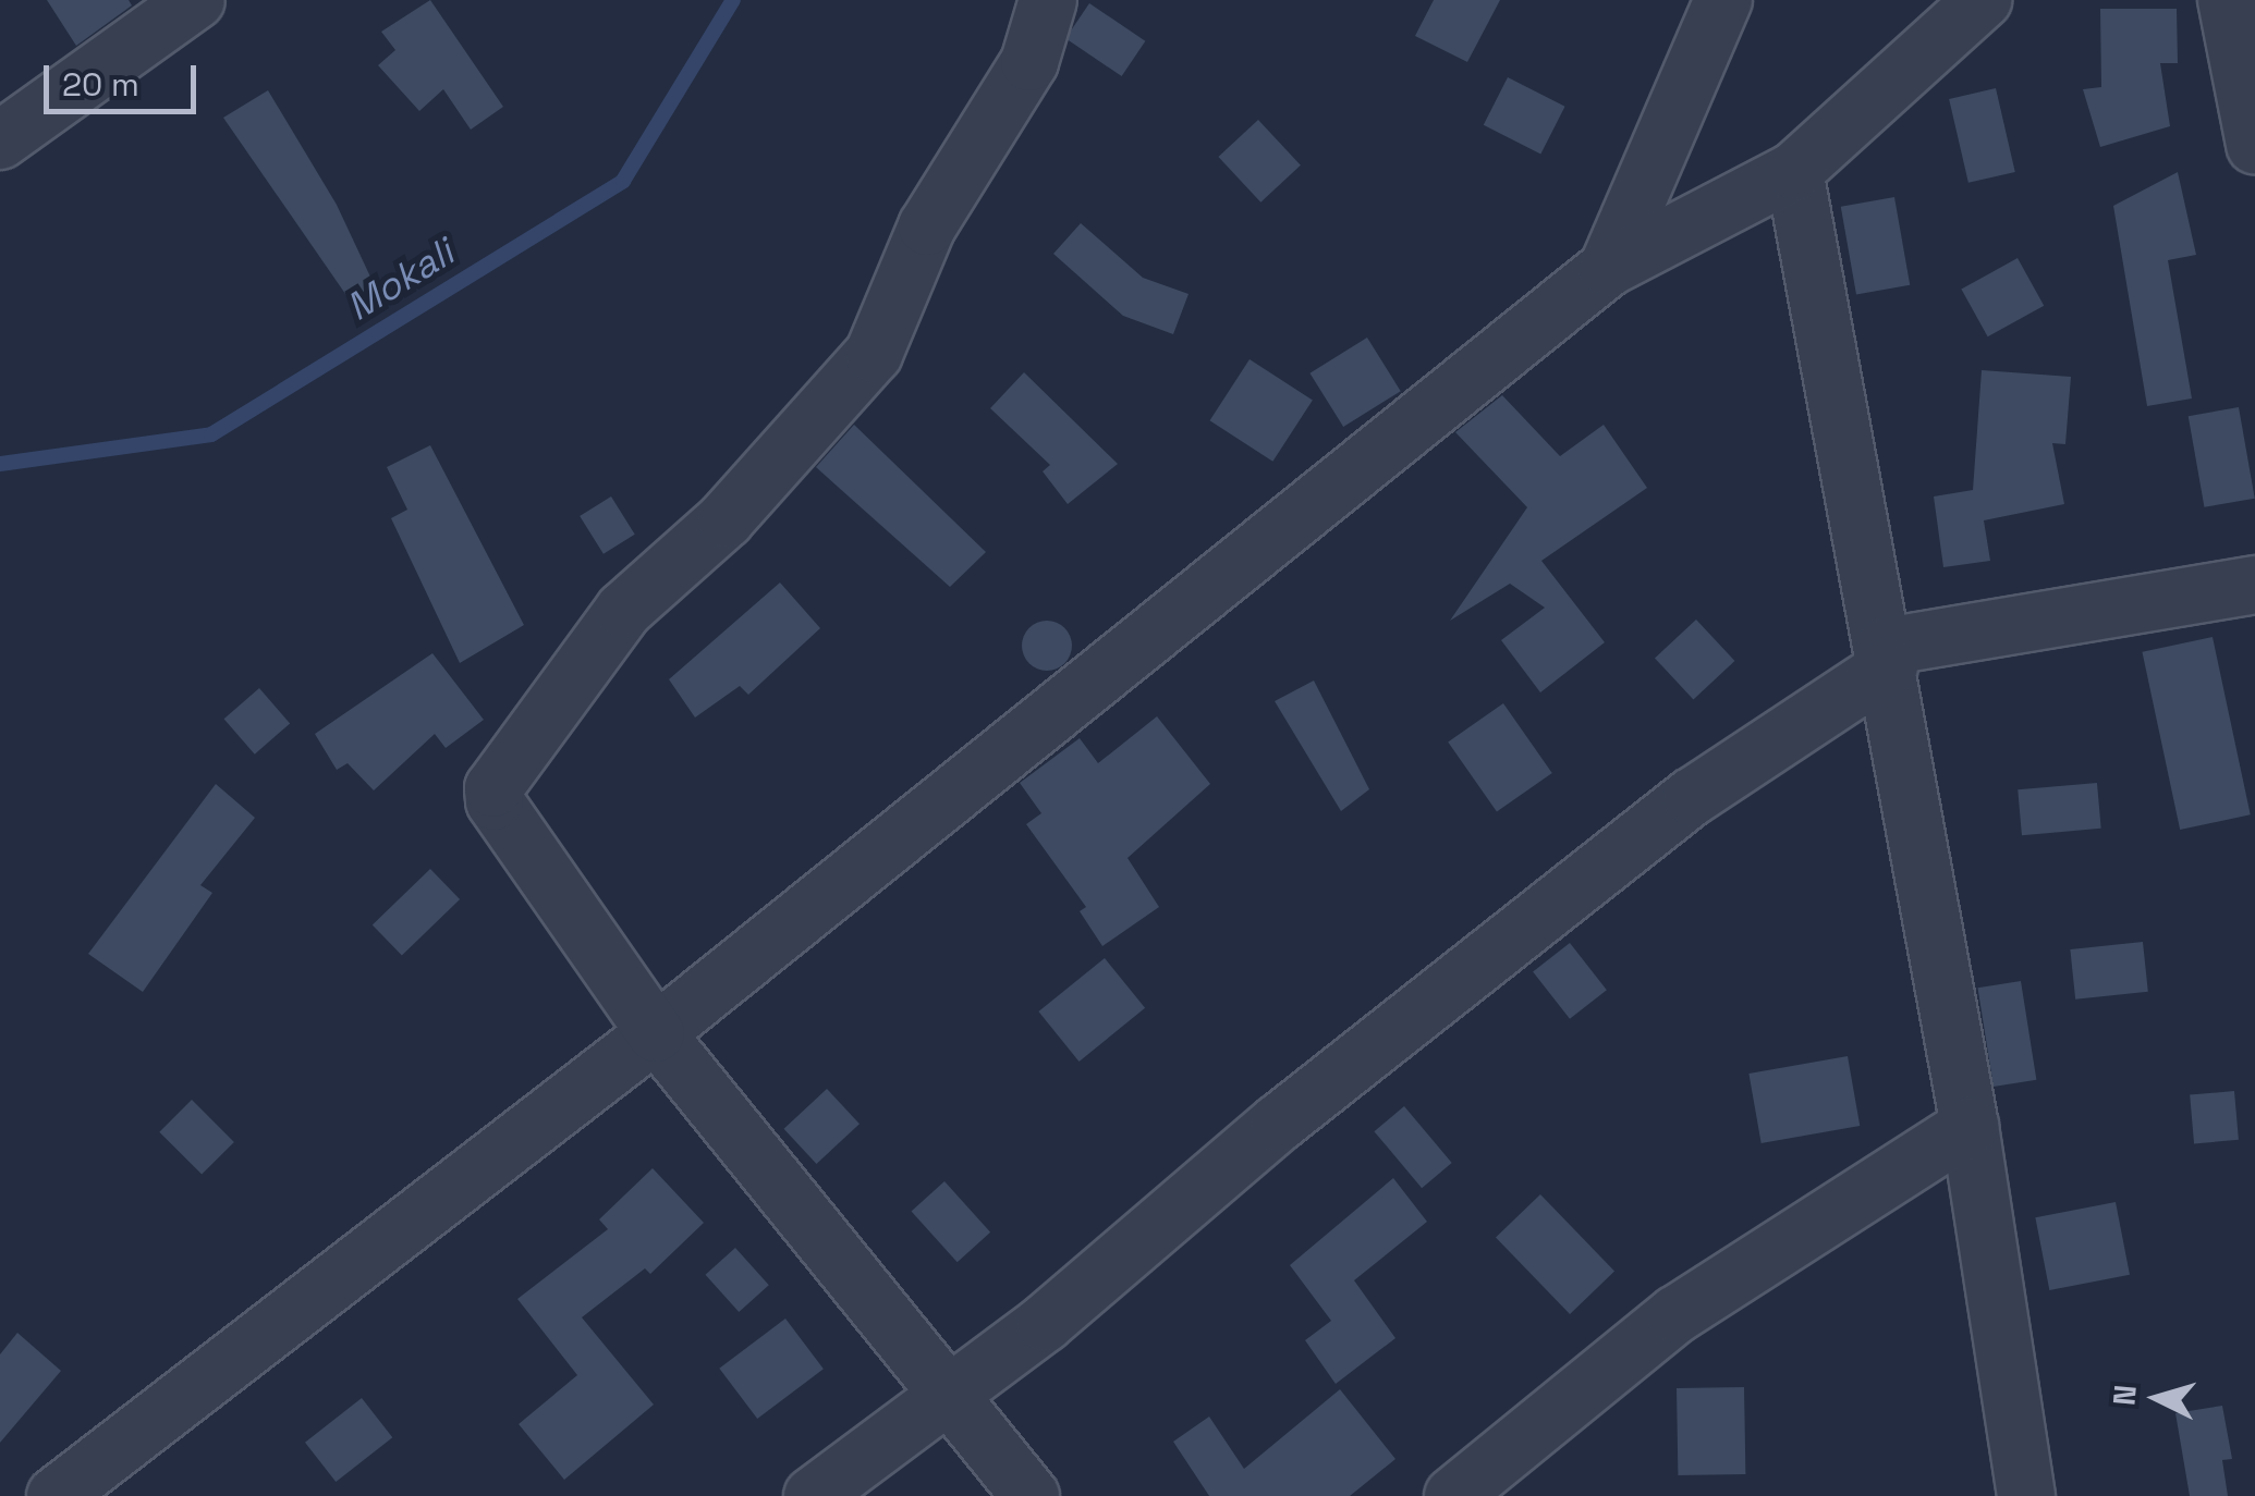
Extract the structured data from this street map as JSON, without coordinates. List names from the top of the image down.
{
  "water": ["Mokali"],
  "scale_bar": "20 m",
  "north": "left"
}
